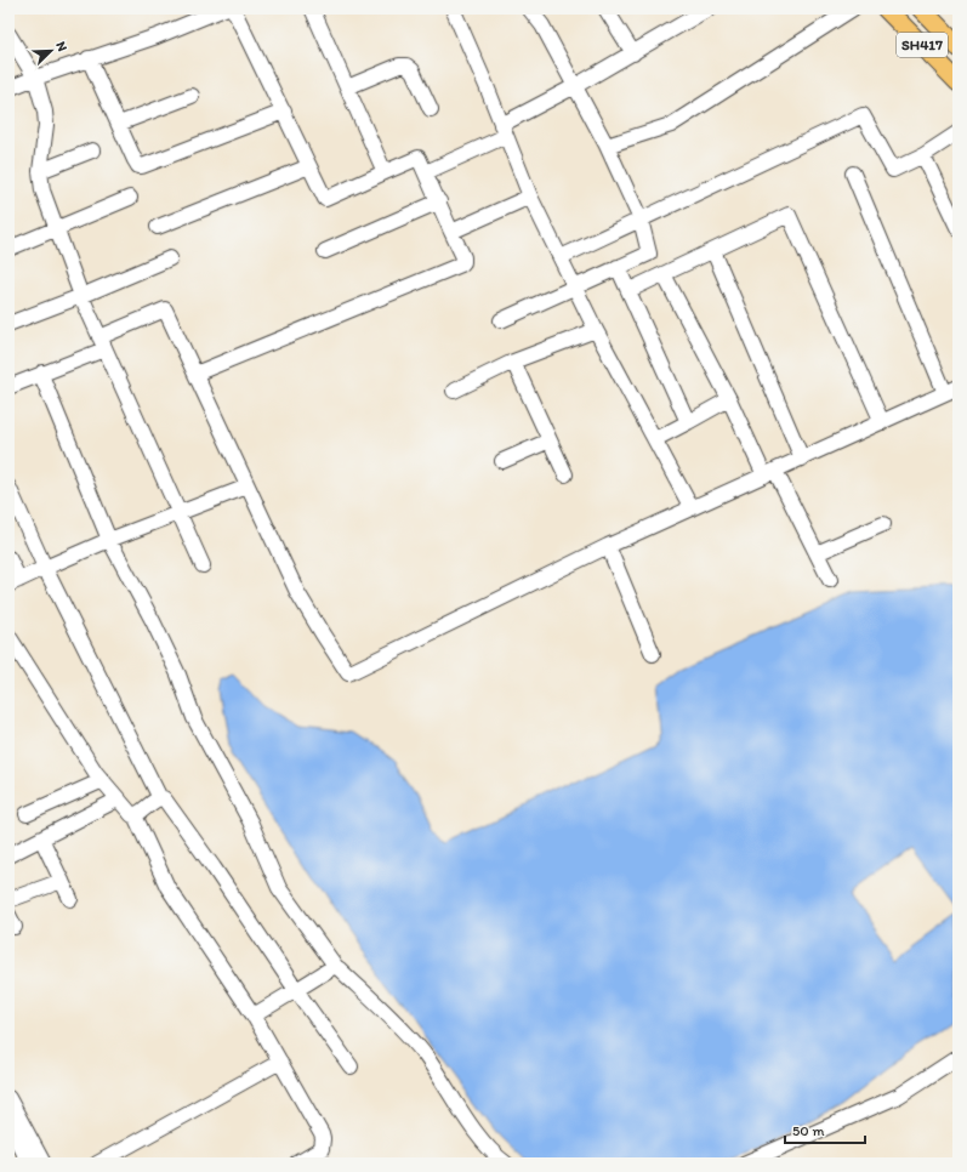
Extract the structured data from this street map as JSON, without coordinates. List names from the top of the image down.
{
  "streets": {
    "main road": ["SH417"]
  },
  "scale_bar": "50 m",
  "north": "top right"
}
